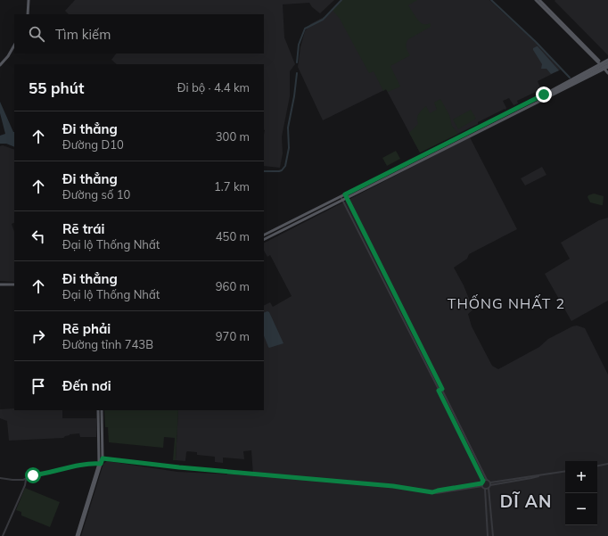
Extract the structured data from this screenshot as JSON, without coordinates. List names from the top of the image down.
{
  "districts": ["THỐNG NHẤT 2", "DĨ AN"],
  "page": {
    "search": "Tìm kiếm",
    "heading": ["55 phút", "Đi bộ · 4.4 km"],
    "list": [
      ["Đi thẳng", "Đường D10", "300 m"],
      ["Đi thẳng", "Đường số 10", "1.7 km"],
      ["Rẽ trái", "Đại lộ Thống Nhất", "450 m"],
      ["Đi thẳng", "Đại lộ Thống Nhất", "960 m"],
      ["Rẽ phải", "Đường tỉnh 743B", "970 m"],
      "Đến nơi"
    ],
    "map_buttons": ["+", "−"]
  }
}
